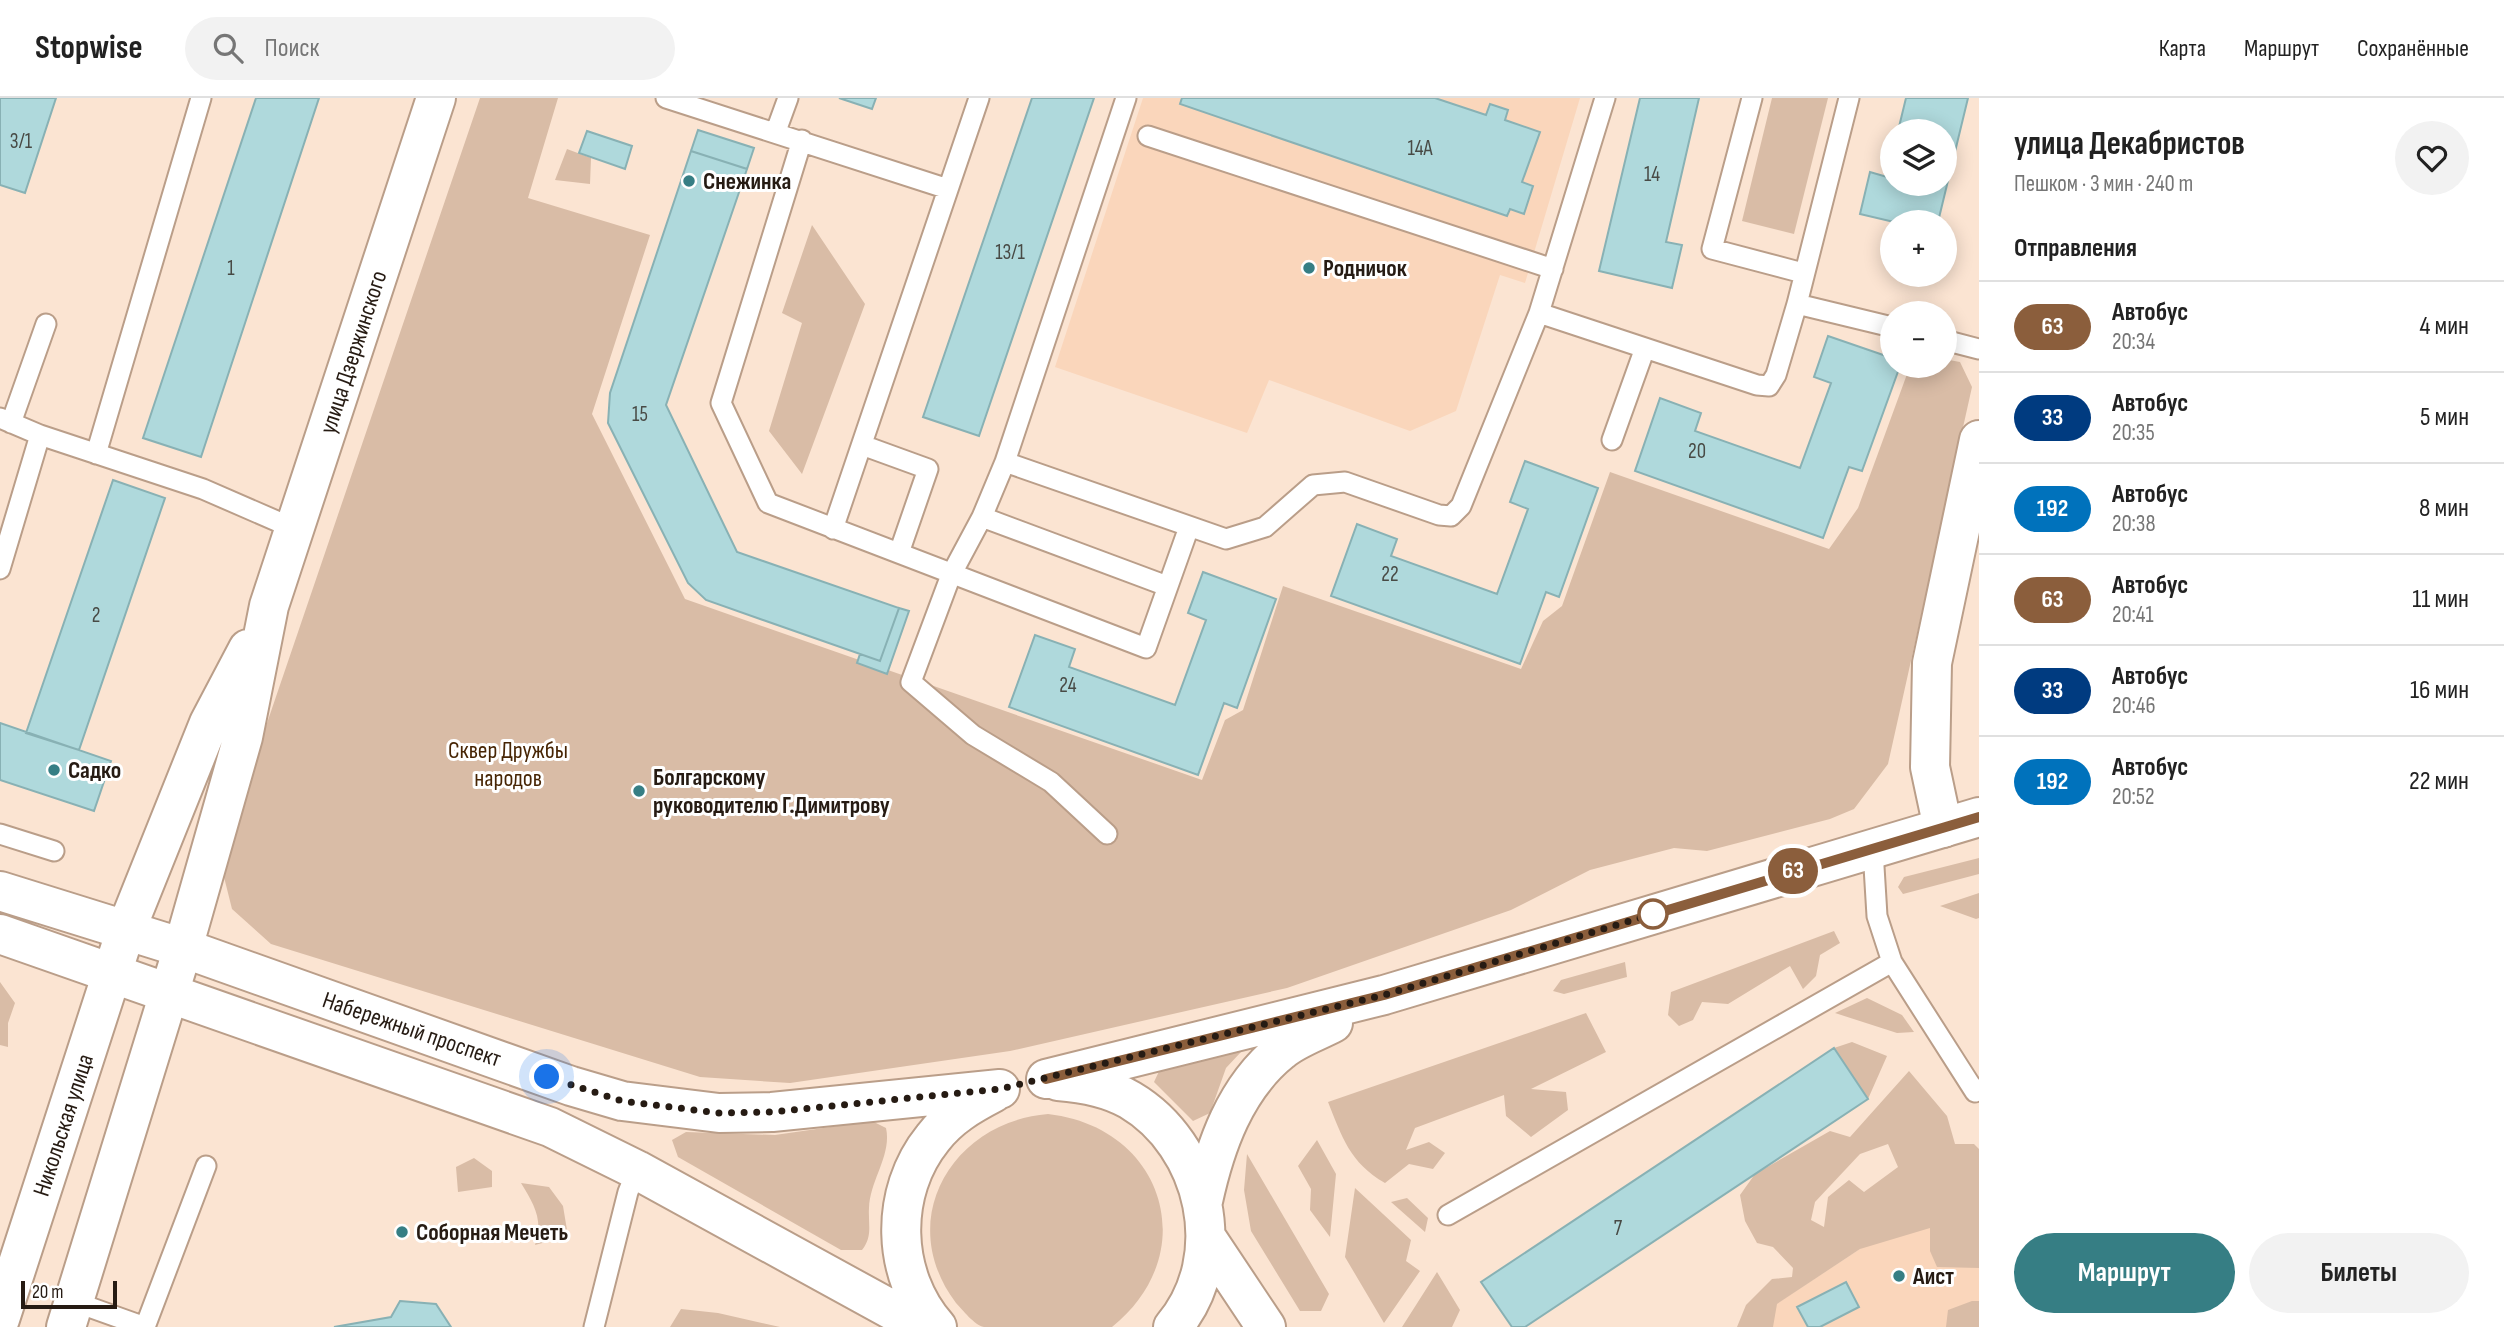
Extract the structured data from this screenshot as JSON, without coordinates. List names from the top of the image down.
{
  "streets": {
    "main road": ["улица Дзержинского", "Набережный проспект", "Никольская улица"]
  },
  "crossings": [
    ["улица Дзержинского", "Набережный проспект"],
    ["улица Дзержинского", "Никольская улица"],
    ["Набережный проспект", "Никольская улица"]
  ],
  "parks": ["Сквер Дружбы народов"],
  "places": [
    "Снежинка",
    "Родничок",
    "Садко",
    "Болгарскому руководителю Г.Димитрову",
    "Соборная Мечеть",
    "Аист"
  ],
  "lines": ["bus line 63"],
  "house_numbers": [
    "3/1",
    "14А",
    "14",
    "13/1",
    "1",
    "15",
    "20",
    "22",
    "2",
    "24",
    "7"
  ],
  "scale_bar": "20 m",
  "page": {
    "header": "Stopwise",
    "search": "Поиск",
    "nav": ["Карта", "Маршрут", "Сохранённые"],
    "on_map": "63",
    "heading": [
      ["улица Декабристов", "Пешком · 3 мин · 240 m"],
      "Отправления"
    ],
    "map_buttons": ["+", "−"],
    "list": [
      {
        "mark": "63",
        "name": "Автобус",
        "note": "20:34",
        "value": "4 мин"
      },
      {
        "mark": "33",
        "name": "Автобус",
        "note": "20:35",
        "value": "5 мин"
      },
      {
        "mark": "192",
        "name": "Автобус",
        "note": "20:38",
        "value": "8 мин"
      },
      {
        "mark": "63",
        "name": "Автобус",
        "note": "20:41",
        "value": "11 мин"
      },
      {
        "mark": "33",
        "name": "Автобус",
        "note": "20:46",
        "value": "16 мин"
      },
      {
        "mark": "192",
        "name": "Автобус",
        "note": "20:52",
        "value": "22 мин"
      }
    ],
    "buttons": ["Маршрут", "Билеты"],
    "scale": "20 m"
  }
}
